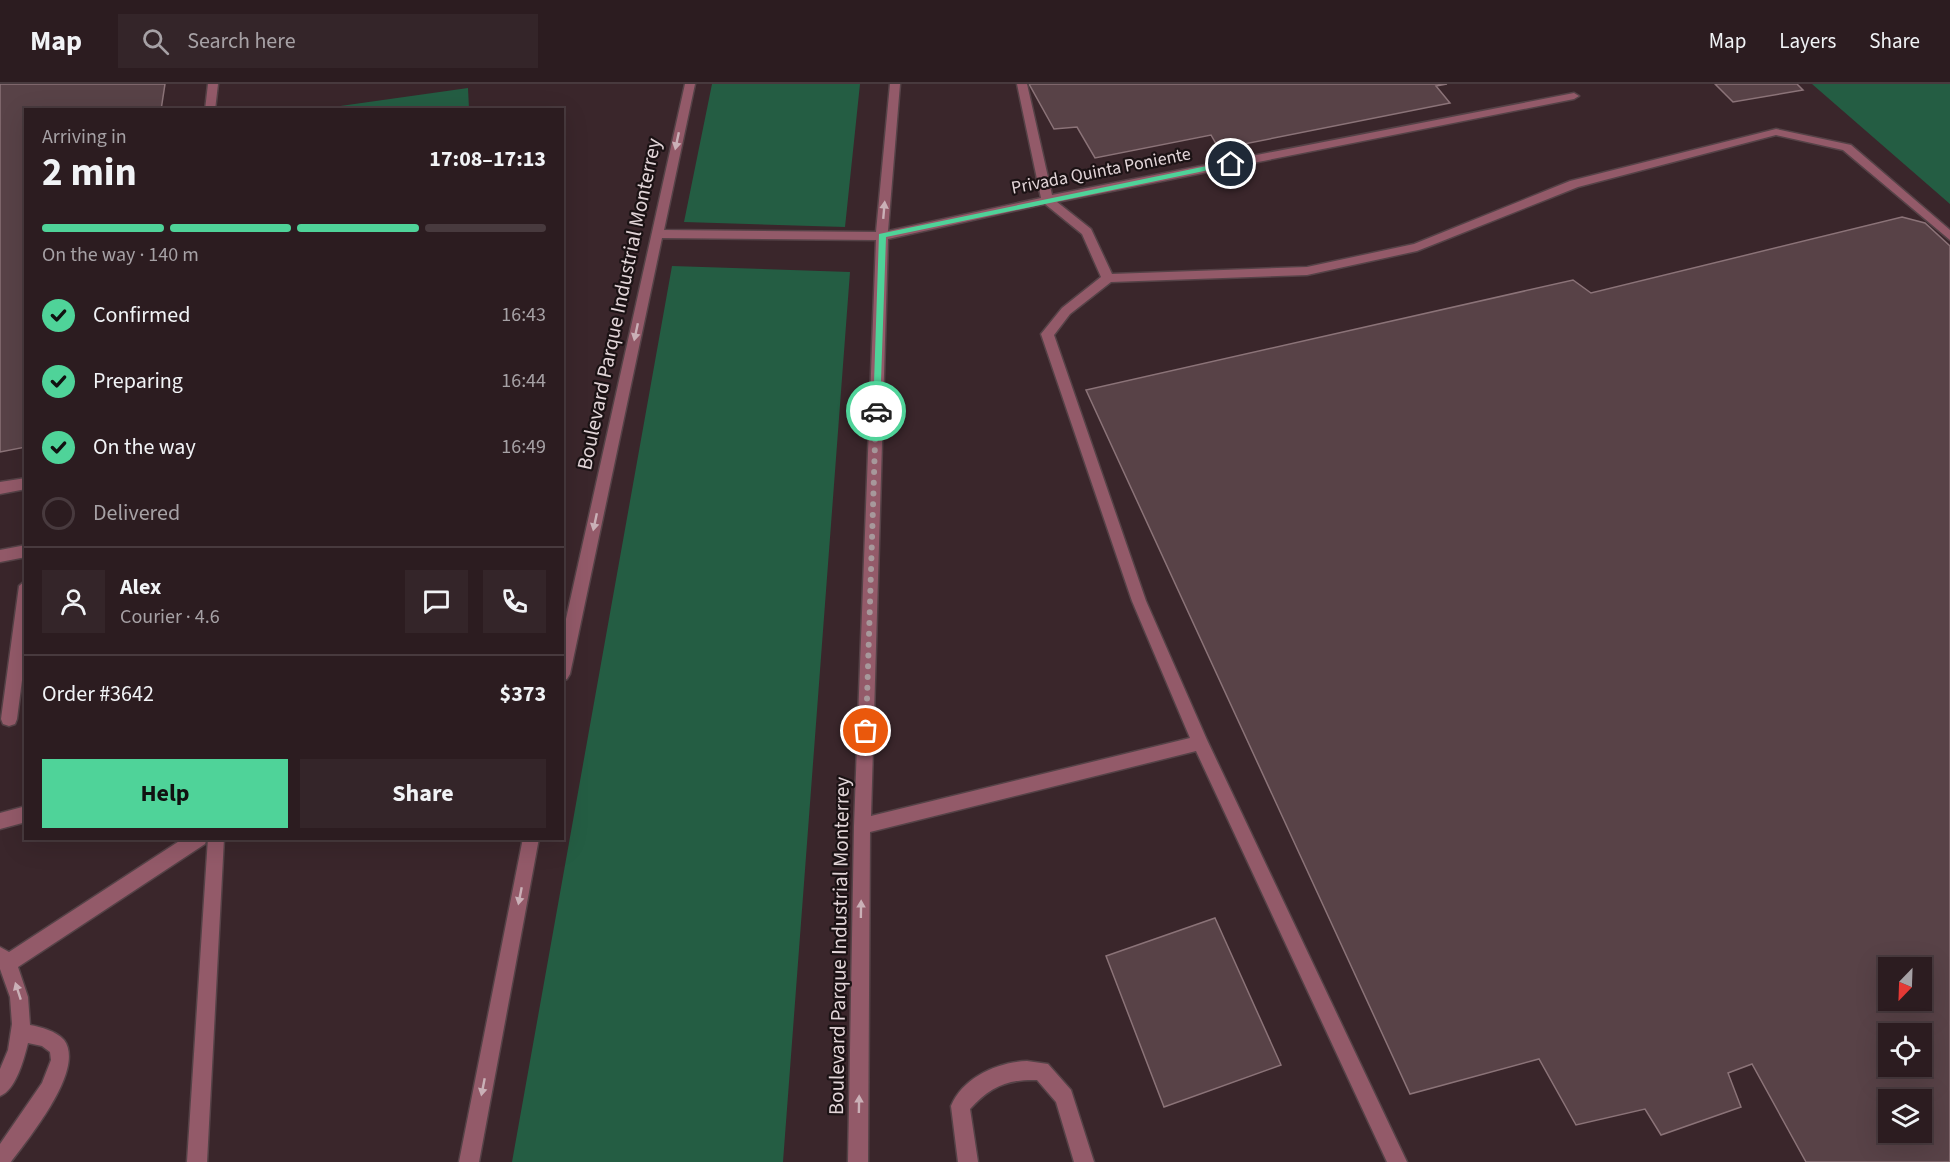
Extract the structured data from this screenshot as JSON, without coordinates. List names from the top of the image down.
{
  "streets": {
    "street": ["Privada Quinta Poniente", "Boulevard Parque Industrial Monterrey"]
  },
  "crossings": [
    ["Privada Quinta Poniente", "Boulevard Parque Industrial Monterrey"]
  ],
  "north": "bottom left",
  "page": {
    "header": "Map",
    "search": "Search here",
    "nav": ["Map", "Layers", "Share"],
    "heading": ["2 min", "Arriving in", "17:08–17:13"],
    "panel": [
      "Alex",
      "Courier · 4.6",
      "Order #3642",
      "$373"
    ],
    "bar": "On the way · 140 m",
    "list": [
      ["Confirmed", "16:43"],
      ["Preparing", "16:44"],
      ["On the way", "16:49"],
      "Delivered"
    ],
    "buttons": ["Help", "Share"]
  }
}
